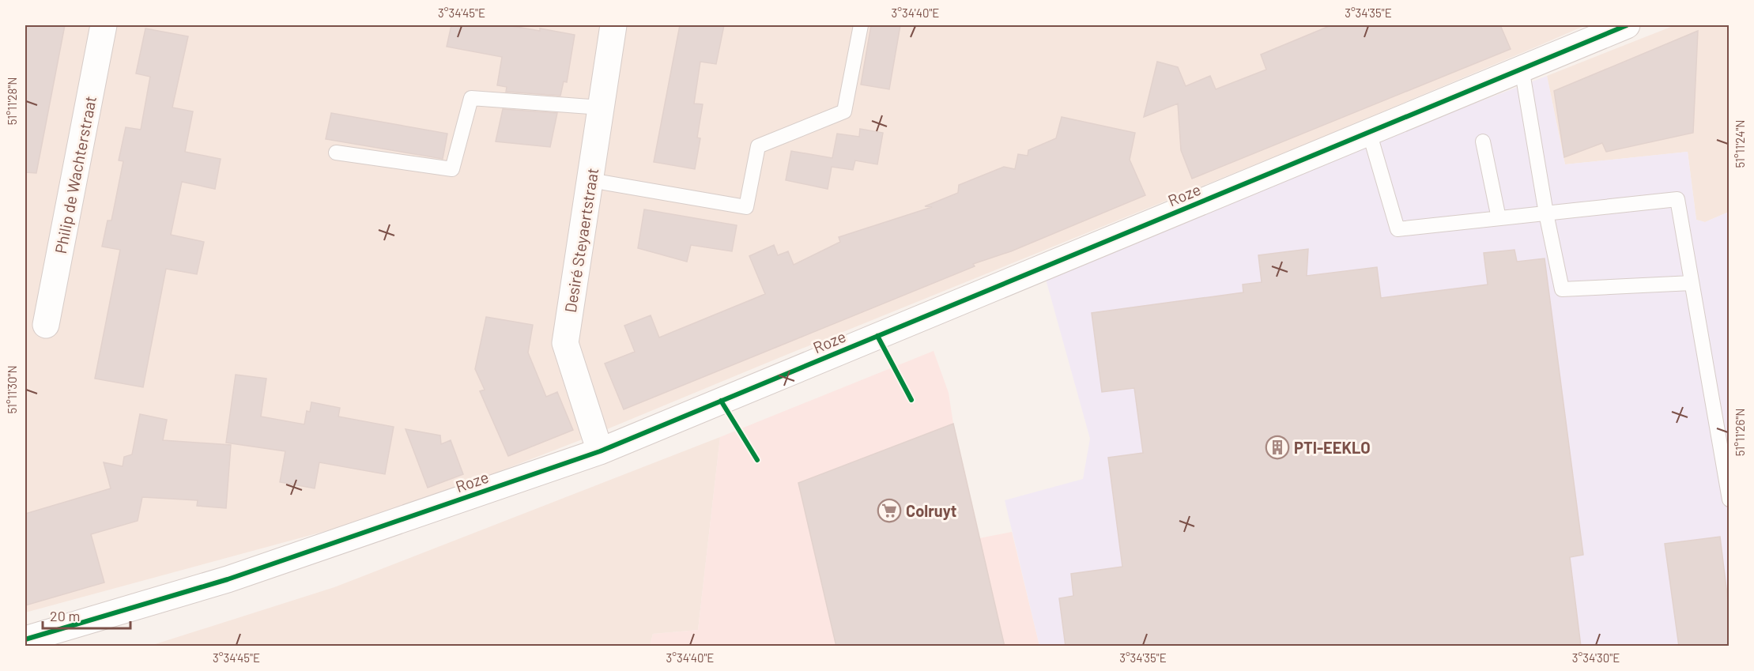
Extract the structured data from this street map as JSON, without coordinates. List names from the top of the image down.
{
  "streets": {
    "street": ["Philip de Wachterstraat", "Roze", "Desiré Steyaertstraat"]
  },
  "crossings": [
    ["Roze", "Desiré Steyaertstraat"]
  ],
  "places": {
    "building": ["PTI-EEKLO"],
    "supermarket": ["Colruyt"]
  },
  "scale_bar": "20 m",
  "coordinates": [
    "3°34'45\"E",
    "3°34'40\"E",
    "3°34'35\"E",
    "51°11'28\"N",
    "51°11'24\"N",
    "51°11'30\"N",
    "51°11'26\"N",
    "3°34'30\"E"
  ]
}
